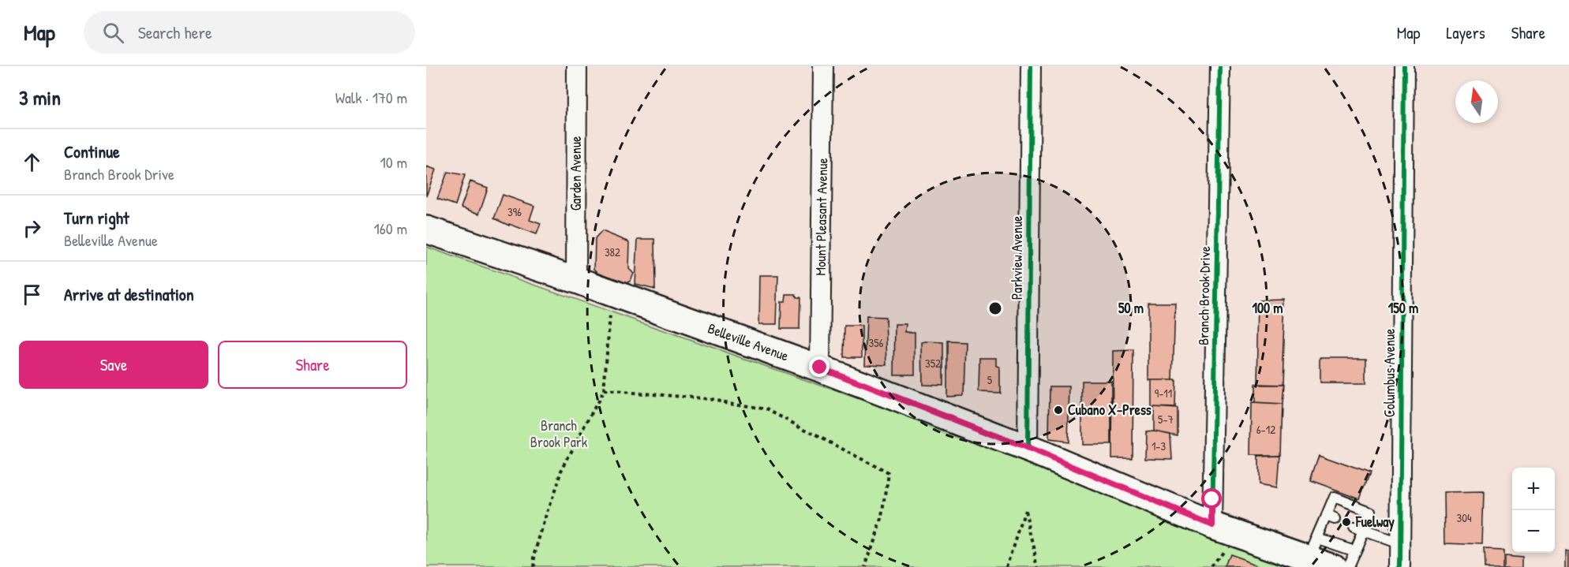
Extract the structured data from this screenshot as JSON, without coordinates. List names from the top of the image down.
{
  "streets": {
    "main road": ["Belleville Avenue"],
    "street": [
      "Garden Avenue",
      "Mount Pleasant Avenue",
      "Parkview Avenue",
      "Branch Brook Drive",
      "Columbus Avenue"
    ]
  },
  "crossings": [
    ["Garden Avenue", "Belleville Avenue"],
    ["Mount Pleasant Avenue", "Belleville Avenue"],
    ["Parkview Avenue", "Belleville Avenue"],
    ["Branch Brook Drive", "Belleville Avenue"]
  ],
  "parks": ["Branch Brook Park"],
  "places": ["Cubano X-Press", "Fuelway"],
  "house_numbers": [
    "396",
    "382",
    "356",
    "352",
    "5",
    "9-11",
    "5-7",
    "6-12",
    "1-3",
    "304"
  ],
  "north": "top",
  "page": {
    "header": "Map",
    "search": "Search here",
    "nav": ["Map", "Layers", "Share"],
    "heading": ["3 min", "Walk · 170 m"],
    "list": [
      ["Continue", "Branch Brook Drive", "10 m"],
      ["Turn right", "Belleville Avenue", "160 m"],
      "Arrive at destination"
    ],
    "buttons": ["Save", "Share"],
    "map_buttons": ["+", "−"]
  },
  "rings": ["50 m", "100 m", "150 m"]
}
